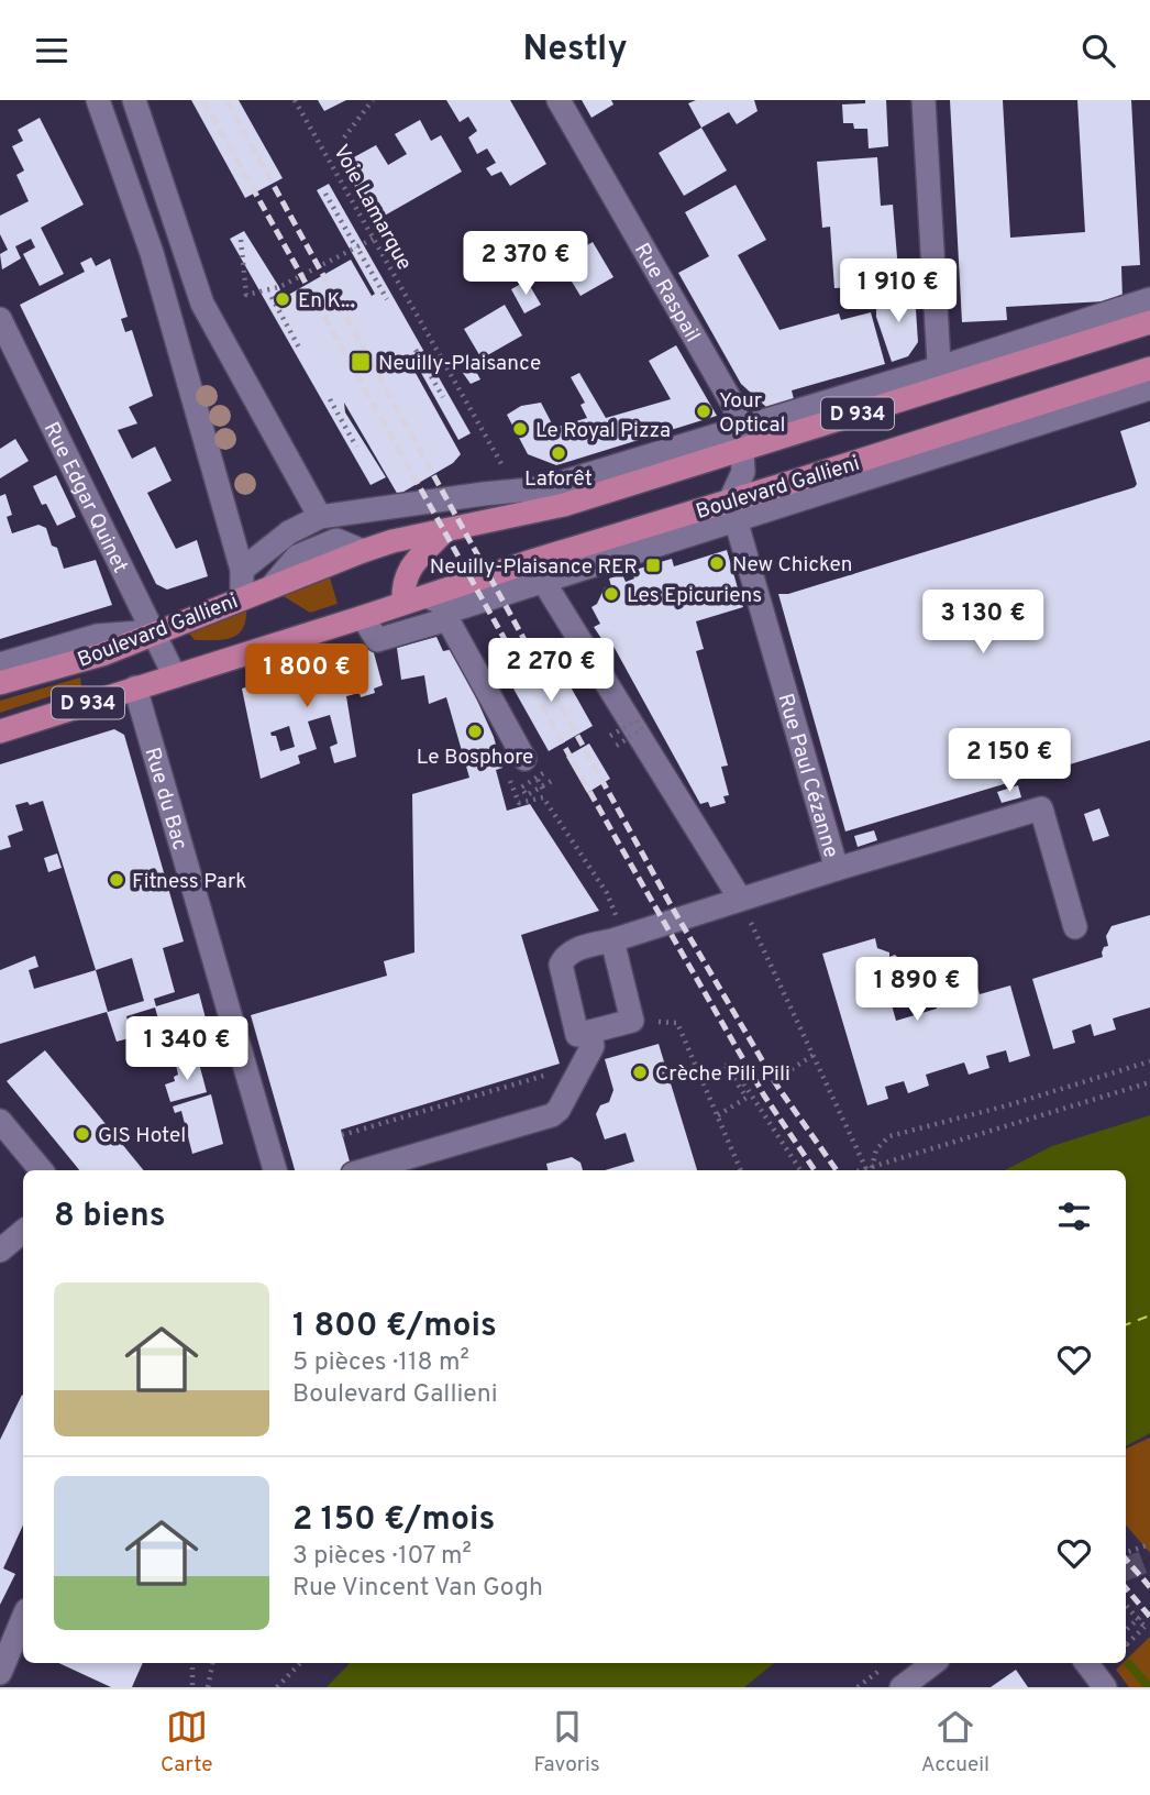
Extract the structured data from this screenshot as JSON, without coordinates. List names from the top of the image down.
{
  "streets": {
    "main road": ["D 934", "Boulevard Gallieni"],
    "street": [
      "Rue Raspail",
      "Rue Edgar Quinet",
      "Rue Paul Cézanne",
      "Rue du Bac"
    ],
    "path": ["Voie Lamarque"]
  },
  "crossings": [
    ["Rue Raspail", "Boulevard Gallieni"],
    ["Boulevard Gallieni", "Rue Edgar Quinet"],
    ["Boulevard Gallieni", "Rue Paul Cézanne"],
    ["Boulevard Gallieni", "Rue du Bac"]
  ],
  "places": {
    "other": [
      "En K...",
      "Your Optical",
      "Le Royal Pizza",
      "Laforêt",
      "New Chicken",
      "Les Epicuriens",
      "Le Bosphore",
      "Fitness Park",
      "Crèche Pili Pili",
      "GIS Hotel"
    ],
    "transit": ["Neuilly-Plaisance", "Neuilly-Plaisance RER"]
  },
  "page": {
    "header": "Nestly",
    "price": [
      "2 370 €",
      "1 910 €",
      "3 130 €",
      "2 270 €",
      "1 800 €",
      "2 150 €",
      "1 890 €",
      "1 340 €"
    ],
    "heading": "8 biens",
    "list": [
      {
        "name": "1 800 €/mois",
        "note": "5 pièces · 118 m² · Boulevard Gallieni"
      },
      {
        "name": "2 150 €/mois",
        "note": "3 pièces · 107 m² · Rue Vincent Van Gogh"
      }
    ],
    "tabs": ["Carte", "Favoris", "Accueil"]
  }
}
